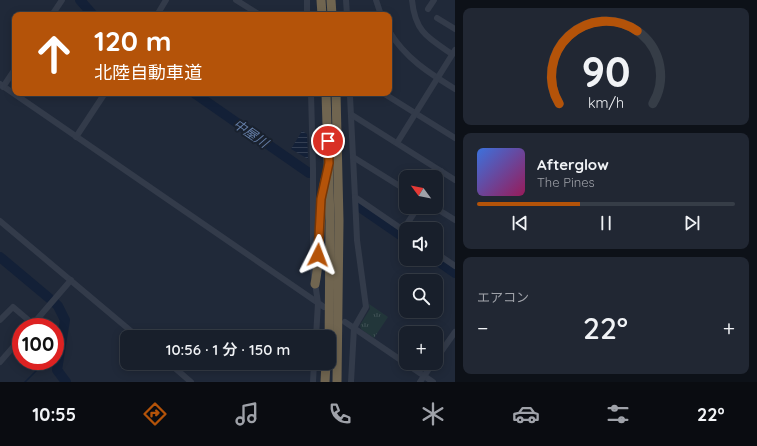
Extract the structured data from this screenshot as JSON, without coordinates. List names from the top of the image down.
{
  "water": ["中屋川"],
  "north": "top left",
  "page": {
    "turn": ["120 m", "北陸自動車道"],
    "song": ["Afterglow", "The Pines"],
    "map_buttons": "+",
    "tile": "エアコン",
    "heat": ["−", "22°", "+"],
    "limit": "100",
    "trip": "10:56 · 1 分 · 150 m",
    "tabs": ["10:55", "22°"],
    "gauge": ["90", "km/h"]
  }
}
